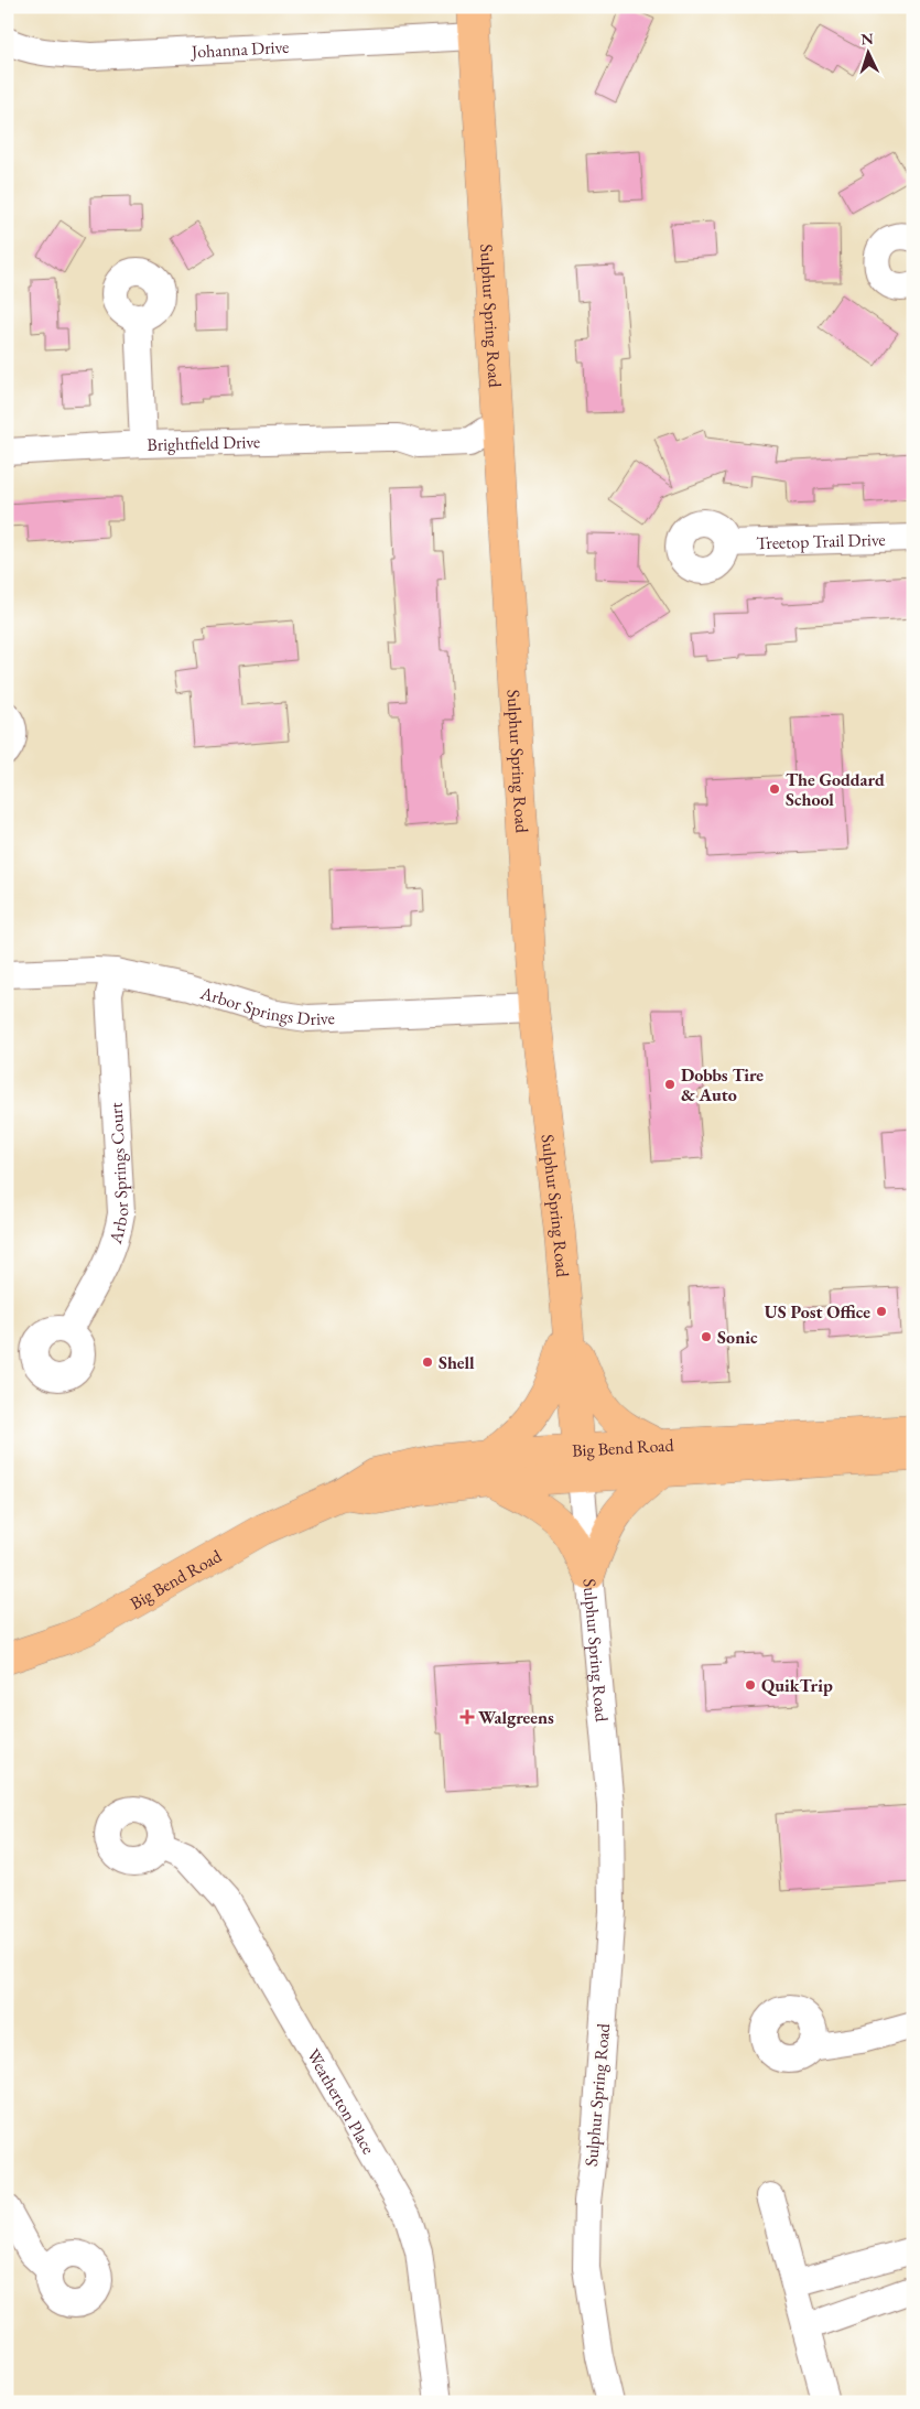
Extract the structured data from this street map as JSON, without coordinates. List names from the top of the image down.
{
  "streets": {
    "main road": ["Sulphur Spring Road", "Big Bend Road"],
    "street": [
      "Johanna Drive",
      "Brightfield Drive",
      "Treetop Trail Drive",
      "Arbor Springs Drive",
      "Arbor Springs Court",
      "Weatherton Place"
    ]
  },
  "crossings": [
    ["Johanna Drive", "Sulphur Spring Road"],
    ["Sulphur Spring Road", "Brightfield Drive"],
    ["Sulphur Spring Road", "Arbor Springs Drive"],
    ["Sulphur Spring Road", "Big Bend Road"],
    ["Arbor Springs Drive", "Arbor Springs Court"]
  ],
  "places": {
    "other": [
      "The Goddard School",
      "Dobbs Tire & Auto",
      "US Post Office",
      "Sonic",
      "Shell",
      "QuikTrip"
    ],
    "health": ["Walgreens"]
  },
  "north": "top"
}
